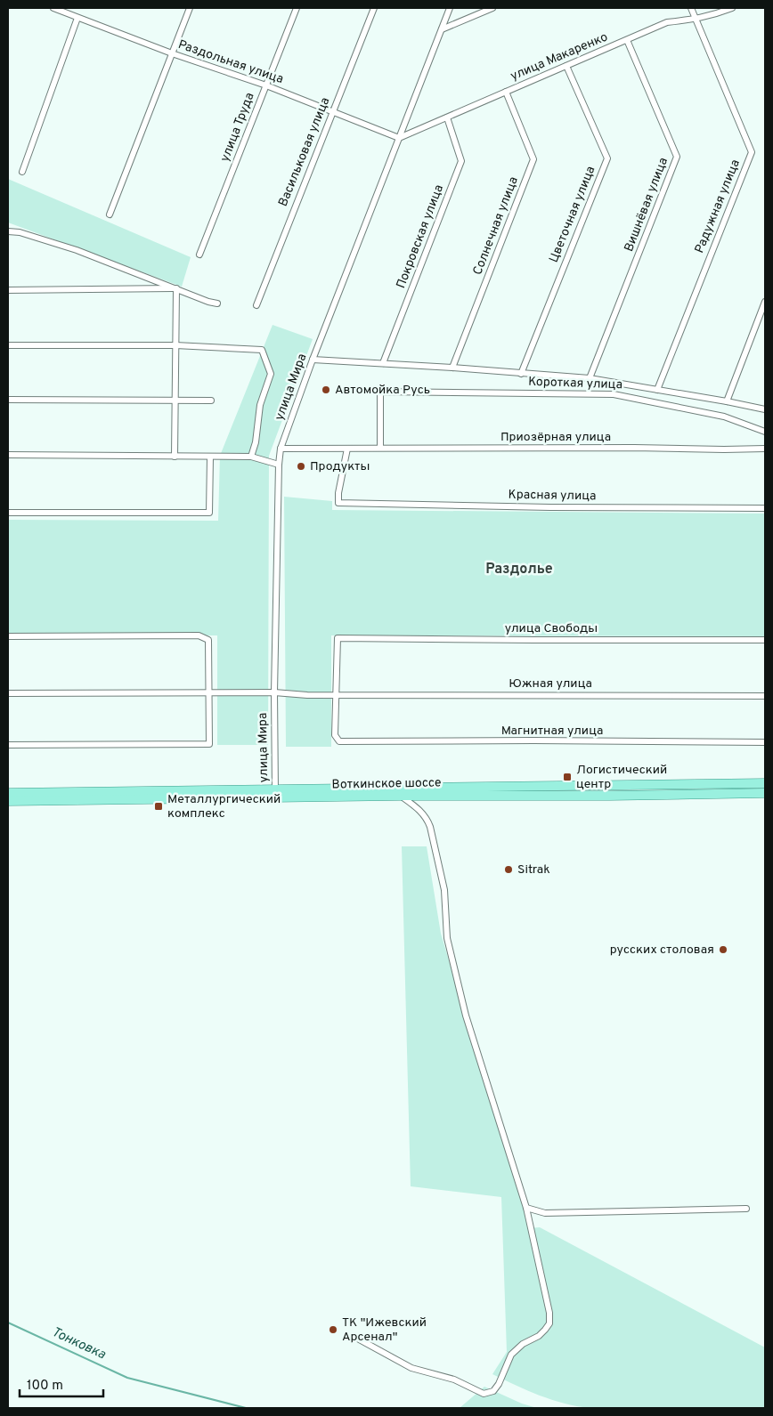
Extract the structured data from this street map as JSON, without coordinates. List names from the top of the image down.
{
  "streets": {
    "main road": ["Воткинское шоссе"],
    "street": [
      "улица Макаренко",
      "Раздольная улица",
      "улица Труда",
      "Васильковая улица",
      "Вишнёвая улица",
      "Радужная улица",
      "Цветочная улица",
      "Солнечная улица",
      "Покровская улица",
      "Короткая улица",
      "улица Мира",
      "Приозёрная улица",
      "Красная улица",
      "улица Свободы",
      "Южная улица",
      "Магнитная улица"
    ]
  },
  "crossings": [
    ["улица Макаренко", "Раздольная улица"],
    ["улица Макаренко", "Вишнёвая улица"],
    ["улица Макаренко", "Радужная улица"],
    ["улица Макаренко", "Цветочная улица"],
    ["улица Макаренко", "Солнечная улица"],
    ["улица Макаренко", "Покровская улица"],
    ["улица Макаренко", "улица Мира"],
    ["Раздольная улица", "улица Труда"],
    ["Раздольная улица", "Васильковая улица"],
    ["Раздольная улица", "улица Мира"],
    ["Короткая улица", "Приозёрная улица"],
    ["улица Мира", "Приозёрная улица"],
    ["улица Мира", "Южная улица"],
    ["улица Мира", "Воткинское шоссе"],
    ["Приозёрная улица", "Красная улица"],
    ["улица Свободы", "Южная улица"],
    ["улица Свободы", "Магнитная улица"],
    ["Южная улица", "Магнитная улица"]
  ],
  "districts": ["Раздолье"],
  "water": ["Тонковка"],
  "places": {
    "other": [
      "Автомойка Русь",
      "Продукты",
      "Sitrak",
      "русских столовая",
      "ТК \"Ижевский Арсенал\""
    ],
    "transit": ["Логистический центр", "Металлургический комплекс"]
  },
  "scale_bar": "100 m"
}
